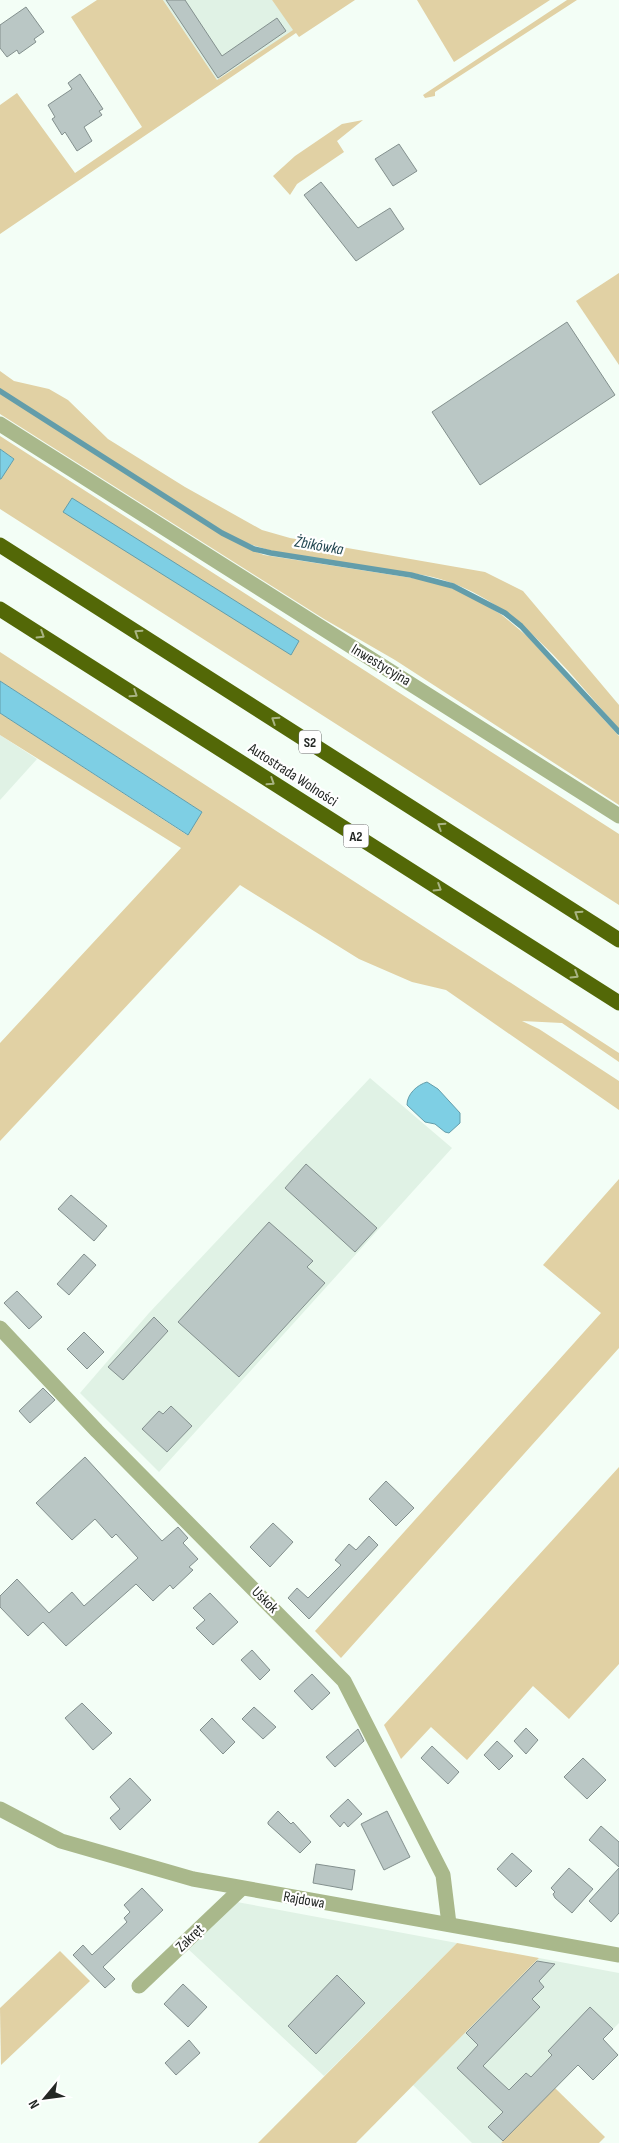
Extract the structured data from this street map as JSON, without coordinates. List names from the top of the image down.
{
  "streets": {
    "highway": ["S2", "Autostrada Wolności", "A2"],
    "street": [
      "Inwestycyjna",
      "Uskok",
      "Rajdowa",
      "Zakręt"
    ]
  },
  "crossings": [
    ["Uskok", "Rajdowa"],
    ["Rajdowa", "Zakręt"]
  ],
  "water": ["Żbikówka"],
  "north": "bottom left"
}
